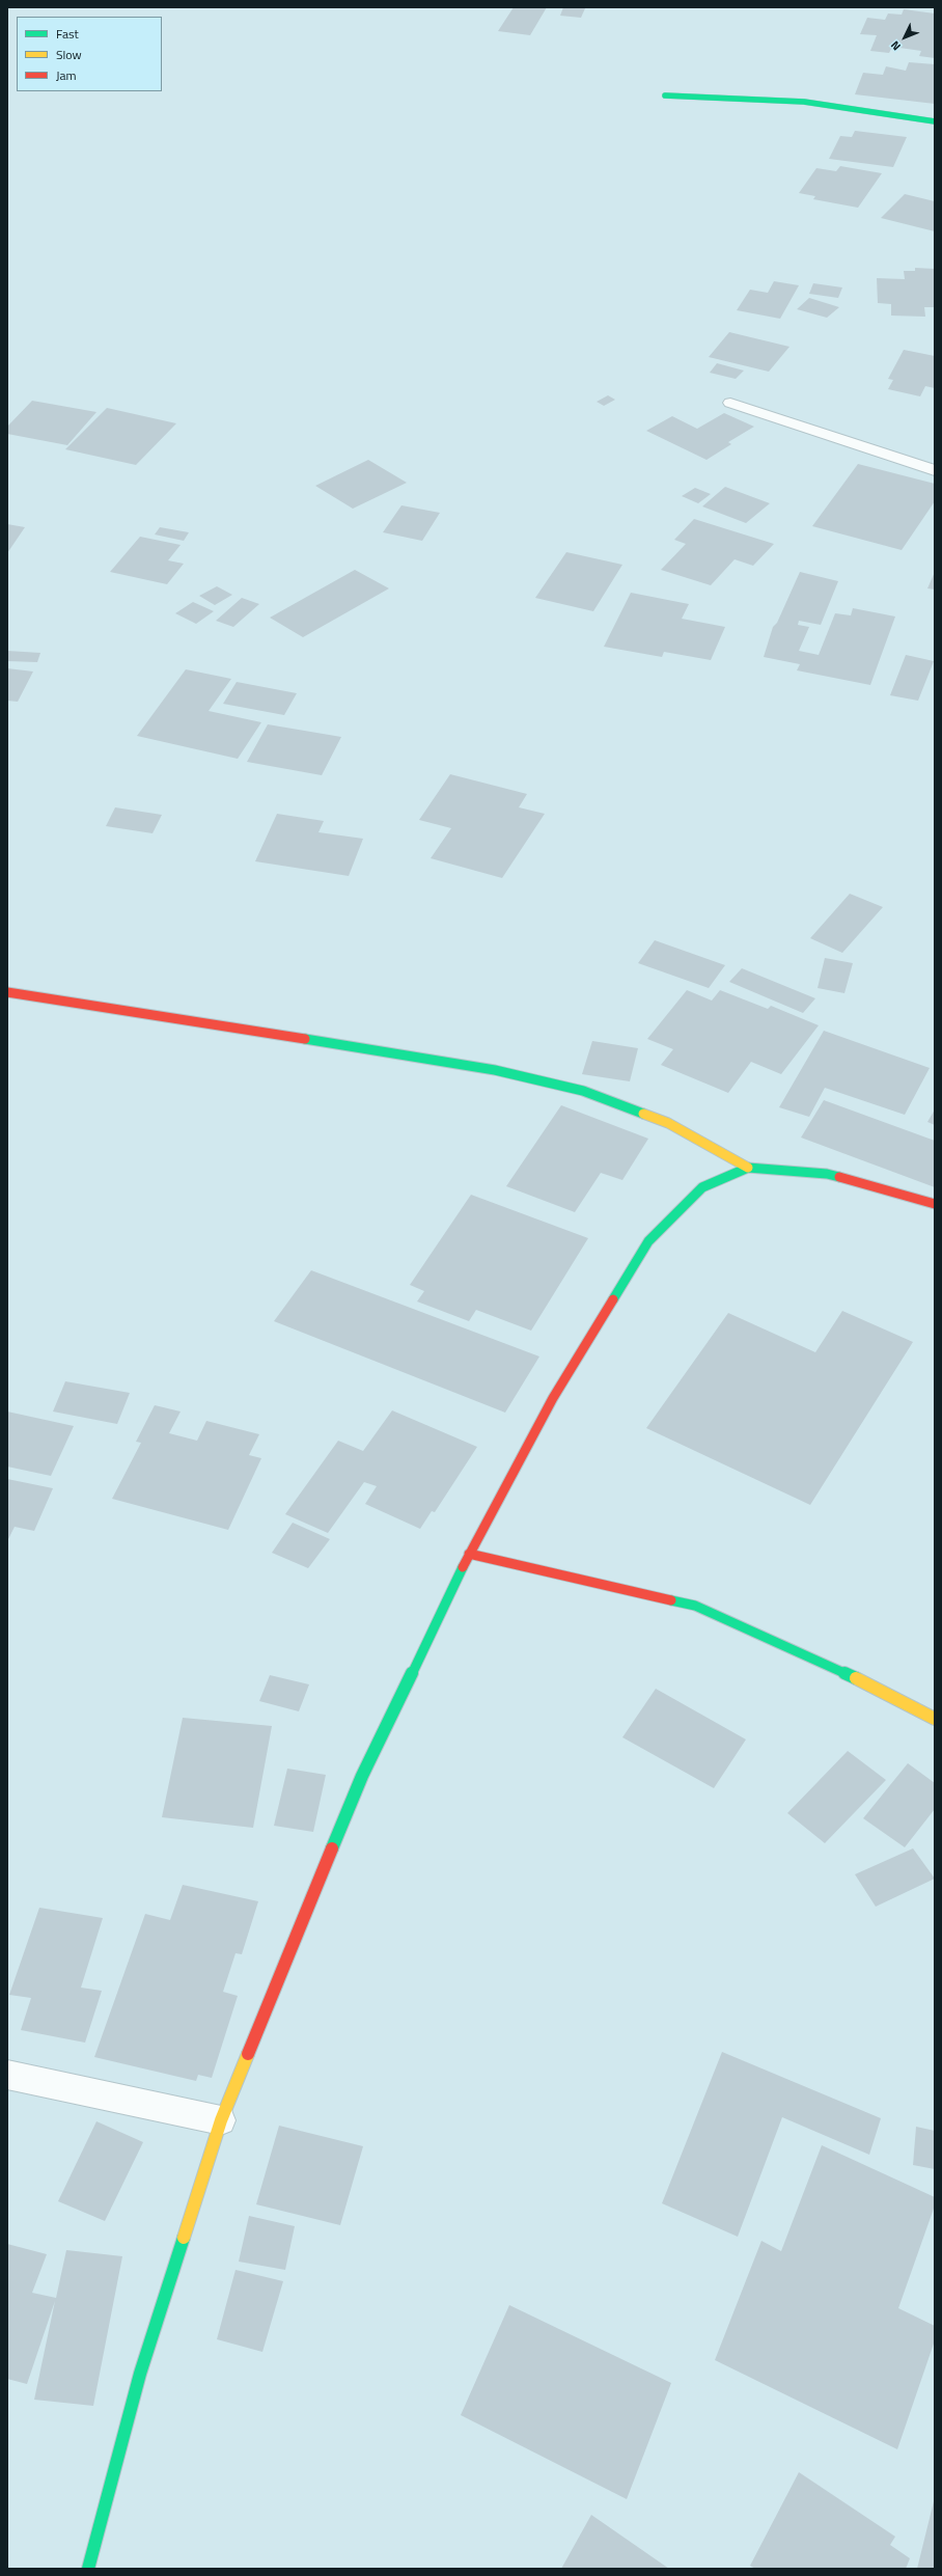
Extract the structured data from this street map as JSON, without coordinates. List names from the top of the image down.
{
  "legend": ["Fast", "Slow", "Jam"],
  "north": "bottom left"
}
